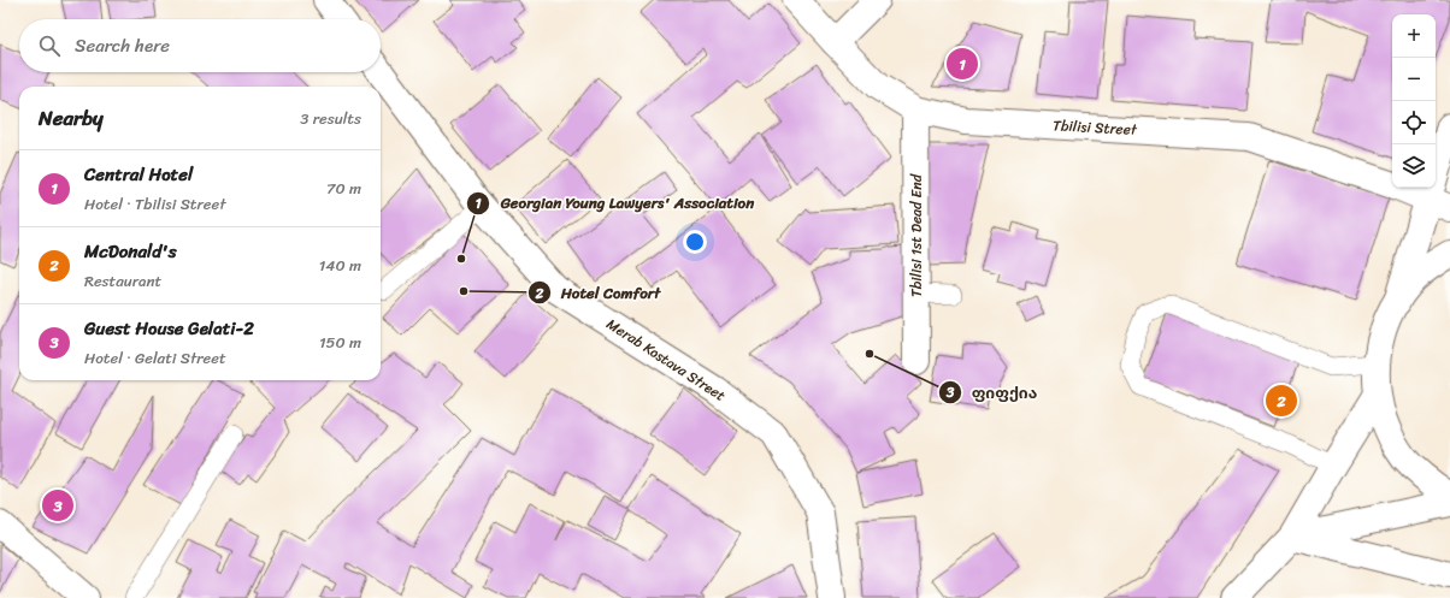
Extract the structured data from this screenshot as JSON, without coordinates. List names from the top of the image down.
{
  "streets": {
    "street": ["Tbilisi Street", "Tbilisi 1st Dead End", "Merab Kostava Street"]
  },
  "crossings": [
    ["Tbilisi Street", "Tbilisi 1st Dead End"]
  ],
  "places": ["Georgian Young Lawyers' Association", "Hotel Comfort", "ფიფქია"],
  "page": {
    "map_buttons": ["+", "−"],
    "search": "Search here",
    "pins": ["1", "2", "3"],
    "heading": ["Nearby", "3 results"],
    "list": [
      {
        "mark": "1",
        "name": "Central Hotel",
        "note": "Hotel · Tbilisi Street",
        "value": "70 m"
      },
      {
        "mark": "2",
        "name": "McDonald's",
        "note": "Restaurant",
        "value": "140 m"
      },
      {
        "mark": "3",
        "name": "Guest House Gelati-2",
        "note": "Hotel · Gelati Street",
        "value": "150 m"
      }
    ]
  }
}
